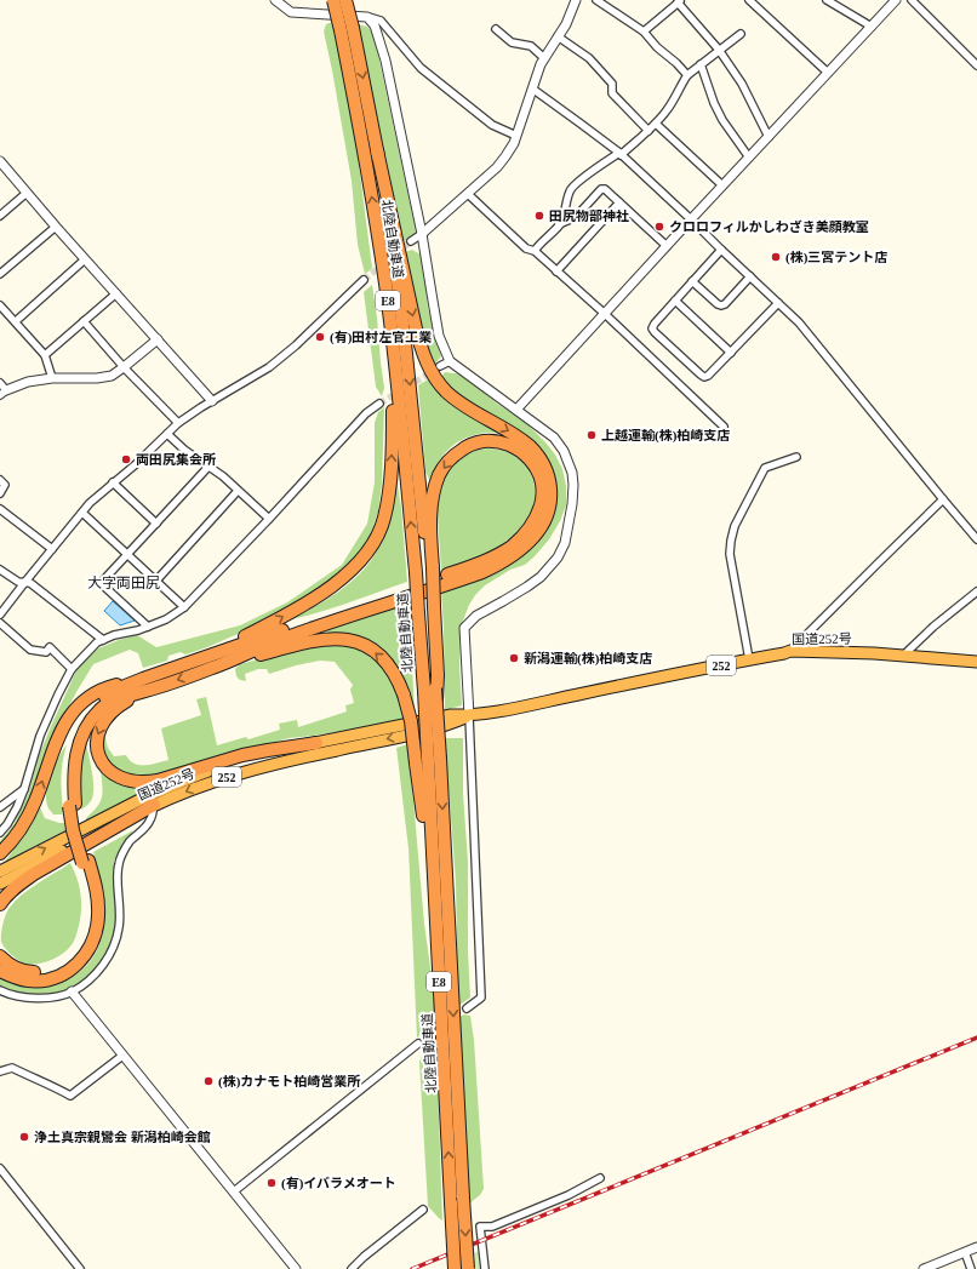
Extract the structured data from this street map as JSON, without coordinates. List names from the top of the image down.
{
  "streets": {
    "highway": [
      "北陸自動車道",
      "E8",
      "国道252号",
      "252"
    ]
  },
  "districts": ["大字両田尻"],
  "places": [
    "田尻物部神社",
    "クロロフィルかしわざき美顔教室",
    "(株)三宮テント店",
    "(有)田村左官工業",
    "上越運輸(株)柏崎支店",
    "両田尻集会所",
    "新潟運輸(株)柏崎支店",
    "(株)カナモト柏崎営業所",
    "浄土真宗親鸞会 新潟柏崎会館",
    "(有)イバラメオート"
  ]
}
